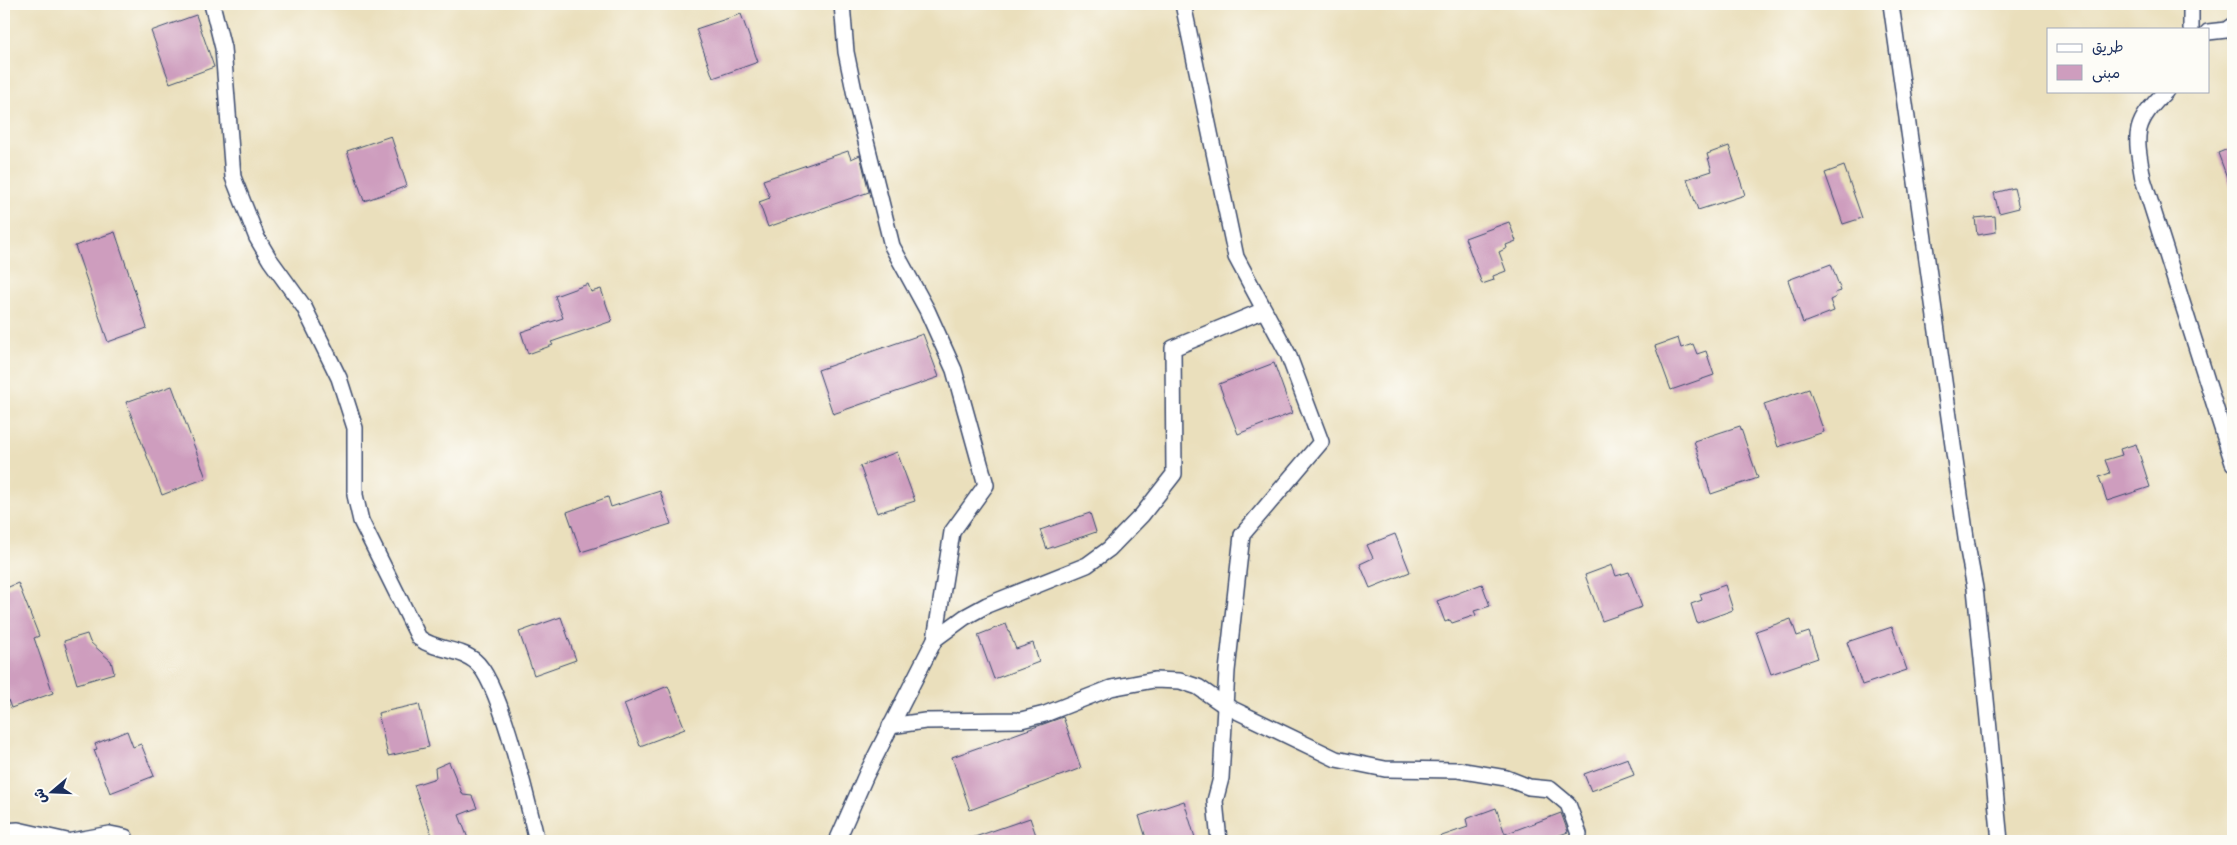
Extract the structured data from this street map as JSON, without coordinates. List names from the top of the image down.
{
  "legend": ["طريق", "مبنى"],
  "north": "left"
}
